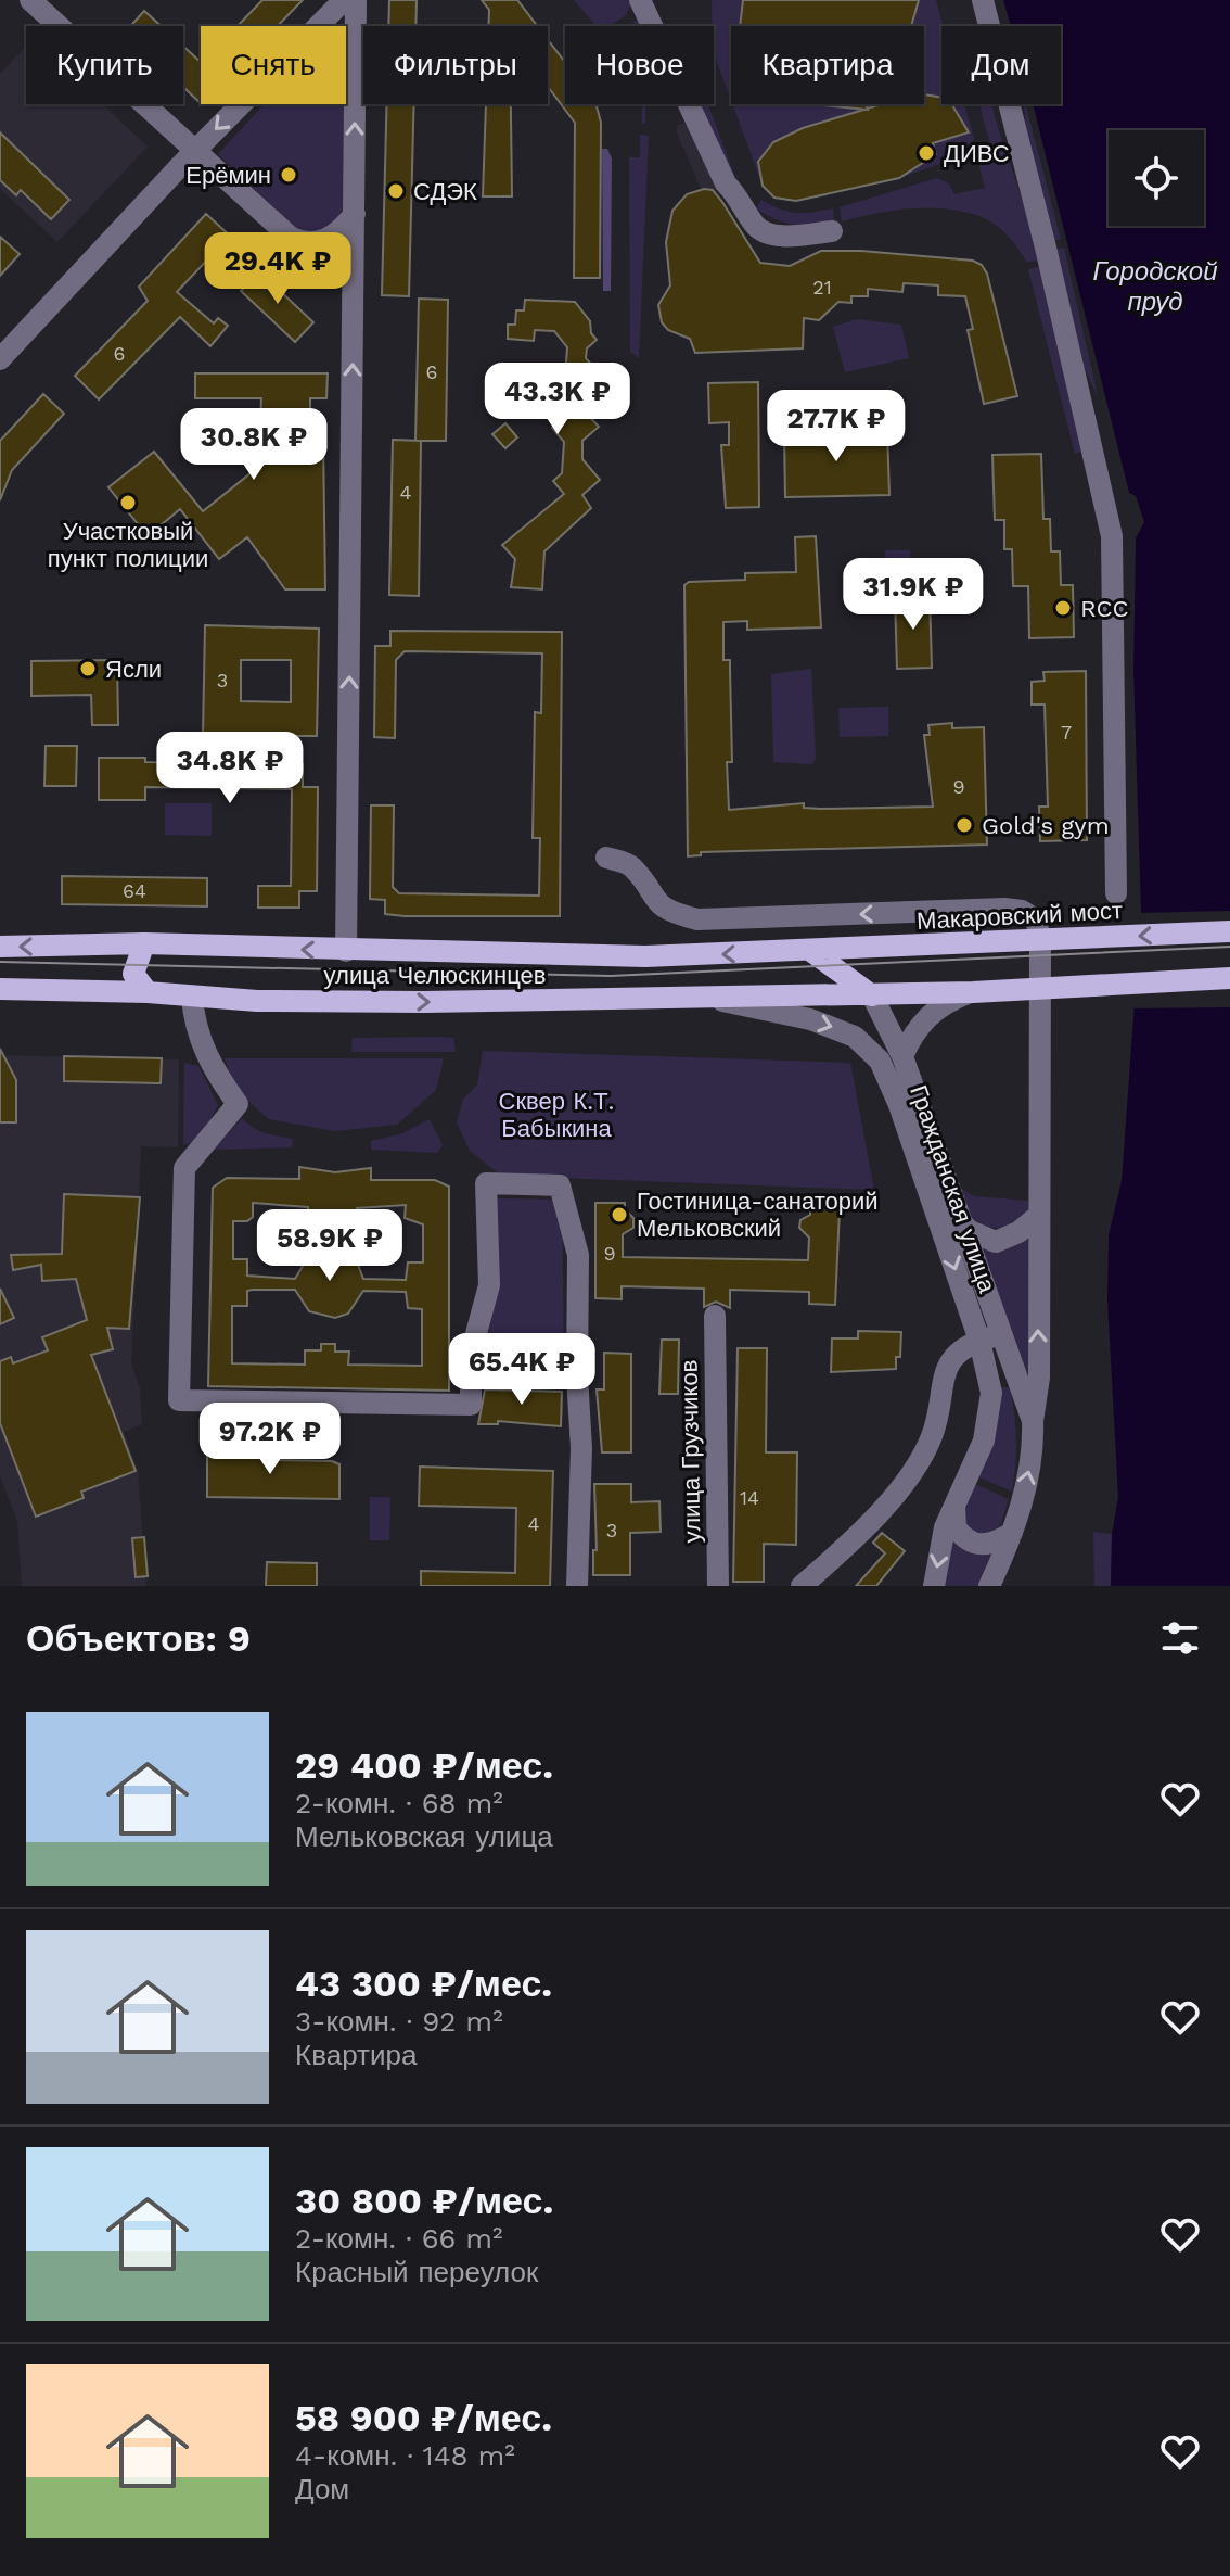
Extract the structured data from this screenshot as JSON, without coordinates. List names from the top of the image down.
{
  "streets": {
    "main road": ["Макаровский мост", "улица Челюскинцев", "Гражданская улица"],
    "street": ["улица Грузчиков"]
  },
  "crossings": [
    ["Макаровский мост", "улица Челюскинцев"],
    ["Макаровский мост", "Гражданская улица"],
    ["улица Челюскинцев", "Гражданская улица"]
  ],
  "water": ["Городской пруд"],
  "parks": ["Сквер К.Т. Бабыкина"],
  "places": [
    "ДИВС",
    "Ерёмин",
    "СДЭК",
    "Участковый пункт полиции",
    "RCC",
    "Ясли",
    "Gold's gym",
    "Гостиница-санаторий Мельковский"
  ],
  "house_numbers": [
    "21",
    "6",
    "6",
    "4",
    "3",
    "7",
    "9",
    "64",
    "9",
    "14",
    "4",
    "3"
  ],
  "page": {
    "chip": [
      "Купить",
      "Снять",
      "Фильтры",
      "Новое",
      "Квартира",
      "Дом"
    ],
    "price": [
      "29.4K ₽",
      "43.3K ₽",
      "27.7K ₽",
      "30.8K ₽",
      "31.9K ₽",
      "34.8K ₽",
      "58.9K ₽",
      "65.4K ₽",
      "97.2K ₽"
    ],
    "heading": "Объектов: 9",
    "list": [
      {
        "name": "29 400 ₽/мес.",
        "note": "2-комн. · 68 m² · Мельковская улица"
      },
      {
        "name": "43 300 ₽/мес.",
        "note": "3-комн. · 92 m² · Квартира"
      },
      {
        "name": "30 800 ₽/мес.",
        "note": "2-комн. · 66 m² · Красный переулок"
      },
      {
        "name": "58 900 ₽/мес.",
        "note": "4-комн. · 148 m² · Дом"
      }
    ]
  }
}
